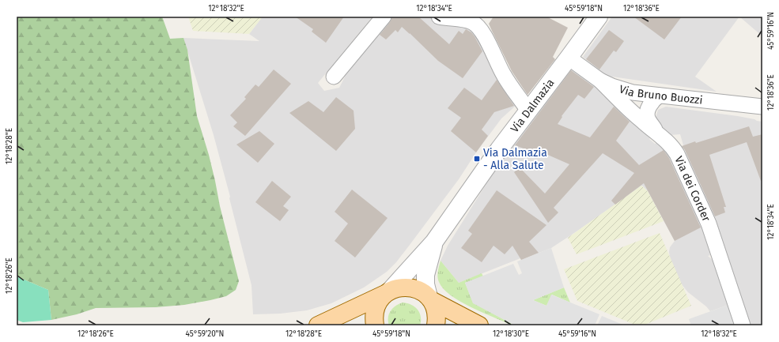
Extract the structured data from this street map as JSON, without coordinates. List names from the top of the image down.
{
  "streets": {
    "main road": ["Via Dalmazia"],
    "street": ["Via Bruno Buozzi", "Via dei Corder"]
  },
  "crossings": [
    ["Via Bruno Buozzi", "Via Dalmazia"],
    ["Via Bruno Buozzi", "Via dei Corder"]
  ],
  "places": {
    "transit": ["Via Dalmazia - Alla Salute"]
  },
  "coordinates": [
    "12°18'32\"E",
    "12°18'34\"E",
    "45°59'18\"N",
    "12°18'36\"E",
    "45°59'16\"N",
    "12°18'28\"E",
    "12°18'26\"E",
    "45°59'20\"N",
    "12°18'30\"E"
  ]
}
